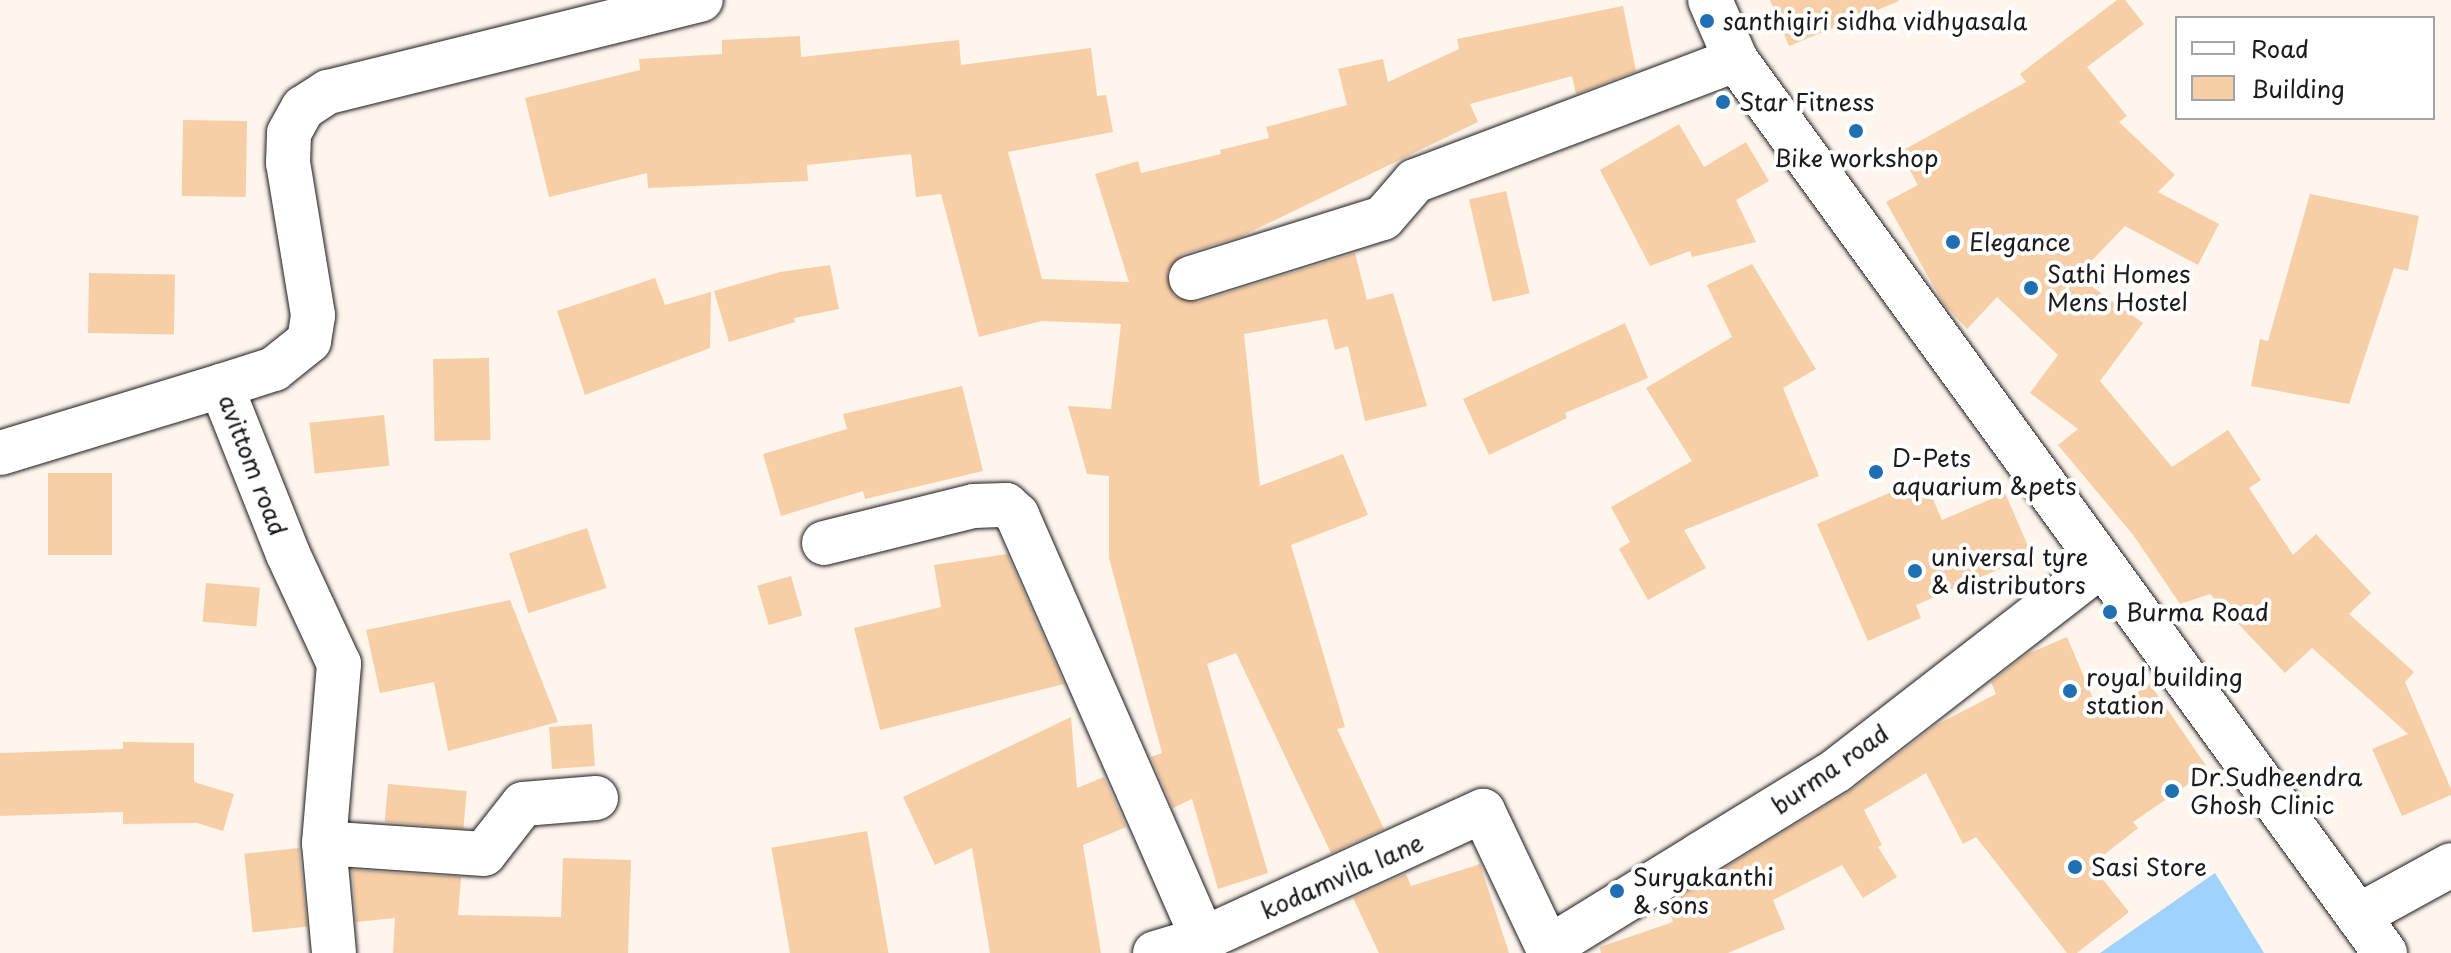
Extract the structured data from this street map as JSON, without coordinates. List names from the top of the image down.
{
  "streets": {
    "street": ["avittom road", "burma road", "kodamvila lane"]
  },
  "crossings": [
    ["burma road", "kodamvila lane"]
  ],
  "places": [
    "santhigiri sidha vidhyasala",
    "Star Fitness",
    "Bike workshop",
    "Elegance",
    "Sathi Homes Mens Hostel",
    "D-Pets aquarium &pets",
    "universal tyre & distributors",
    "Burma Road",
    "royal building station",
    "Dr.Sudheendra Ghosh Clinic",
    "Sasi Store",
    "Suryakanthi & sons"
  ],
  "legend": ["Road", "Building"]
}
